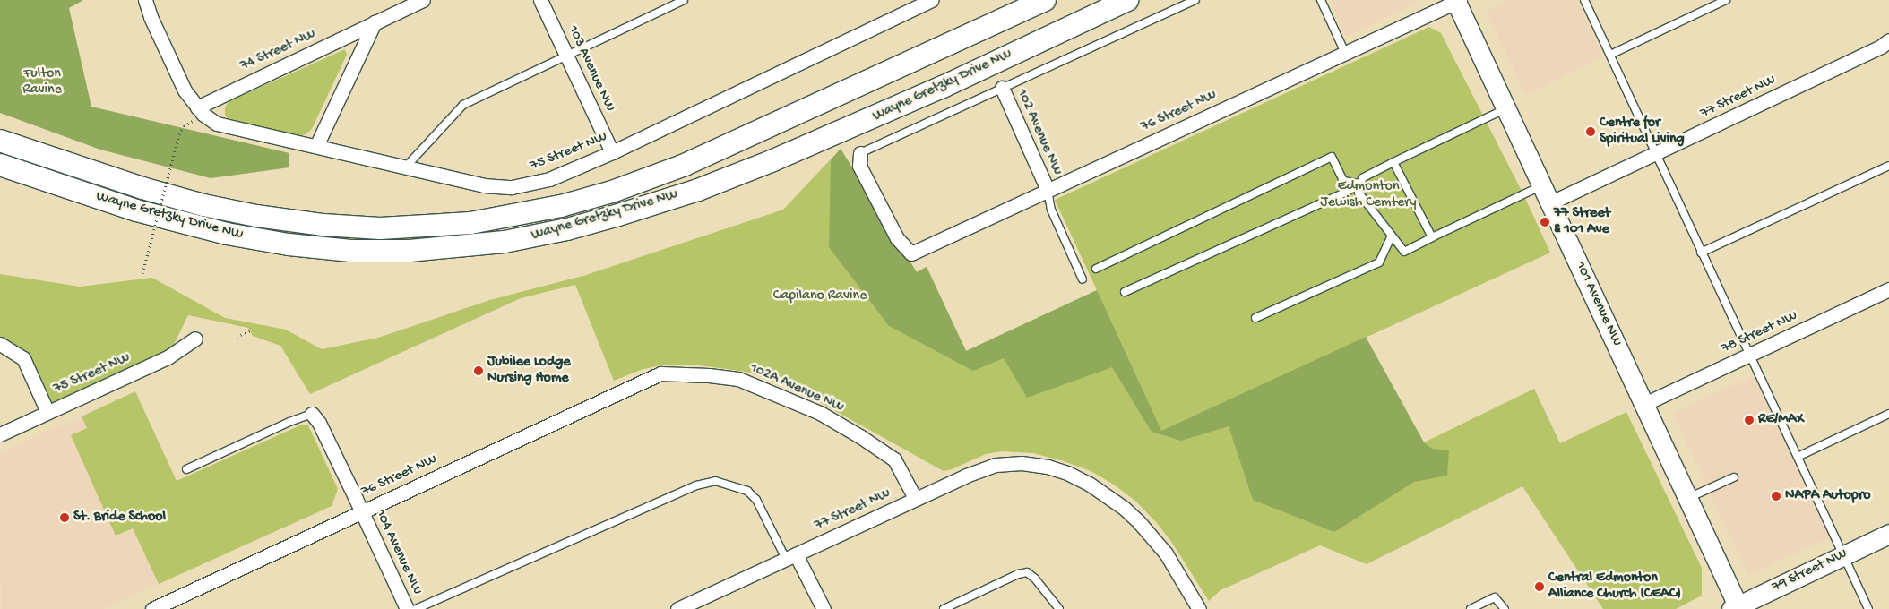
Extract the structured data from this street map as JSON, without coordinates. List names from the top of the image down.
{
  "streets": {
    "main road": ["Wayne Gretzky Drive NW"],
    "street": [
      "74 Street NW",
      "103 Avenue NW",
      "77 Street NW",
      "76 Street NW",
      "102 Avenue NW",
      "75 Street NW",
      "101 Avenue NW",
      "78 Street NW",
      "102A Avenue NW",
      "104 Avenue NW",
      "79 Street NW"
    ]
  },
  "crossings": [
    ["74 Street NW", "75 Street NW"],
    ["103 Avenue NW", "75 Street NW"],
    ["77 Street NW", "101 Avenue NW"],
    ["77 Street NW", "102A Avenue NW"],
    ["76 Street NW", "102 Avenue NW"],
    ["76 Street NW", "101 Avenue NW"],
    ["76 Street NW", "102A Avenue NW"],
    ["76 Street NW", "104 Avenue NW"],
    ["101 Avenue NW", "78 Street NW"],
    ["101 Avenue NW", "79 Street NW"]
  ],
  "parks": ["Fulton Ravine", "Edmonton Jewish Cemtery", "Capilano Ravine"],
  "places": [
    "Centre for Spiritual Living",
    "77 Street & 101 Ave",
    "Jubilee Lodge Nursing Home",
    "RE/MAX",
    "NAPA Autopro",
    "St. Bride School",
    "Central Edmonton Alliance Church (CEAC)"
  ]
}
